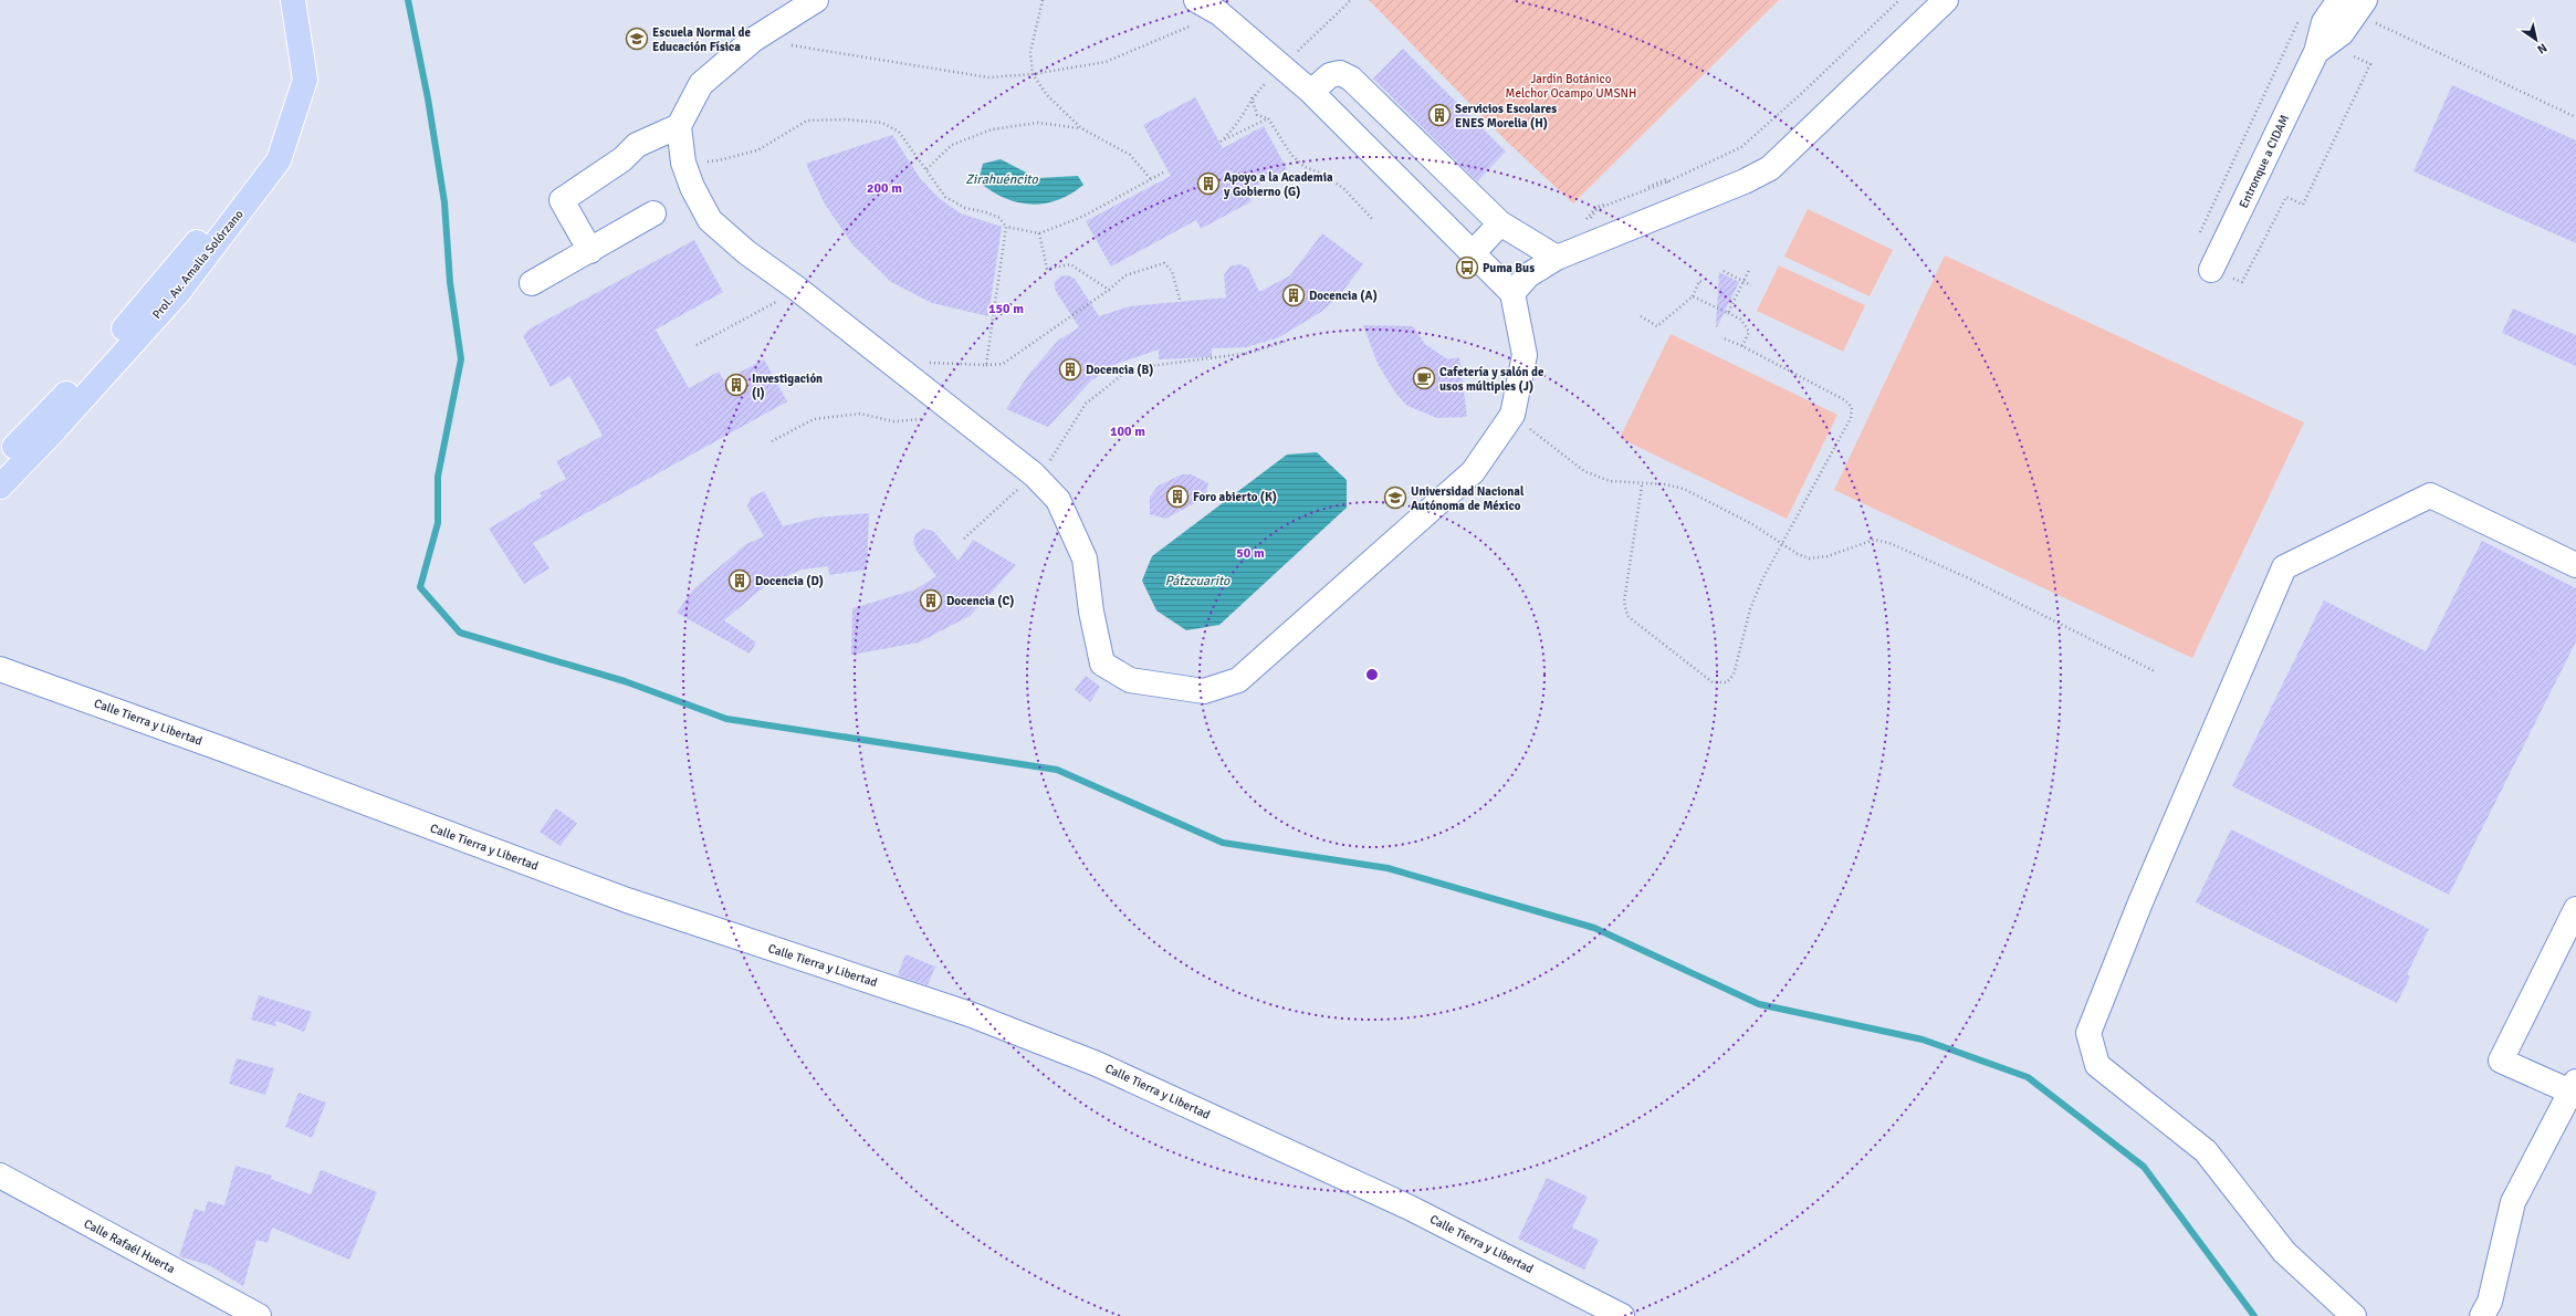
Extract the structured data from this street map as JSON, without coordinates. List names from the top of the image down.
{
  "streets": {
    "main road": ["Prol. Av. Amalia Solórzano"],
    "street": ["Entronque a CIDAM", "Calle Tierra y Libertad", "Calle Rafaél Huerta"]
  },
  "water": ["Zirahuéncito", "Pátzcuarito"],
  "parks": ["Jardín Botánico Melchor Ocampo UMSNH"],
  "places": {
    "school or university": ["Escuela Normal de Educación Física", "Universidad Nacional Autónoma de México"],
    "building": [
      "Servicios Escolares ENES Morelia (H)",
      "Apoyo a la Academia y Gobierno (G)",
      "Docencia (A)",
      "Docencia (B)",
      "Investigación (I)",
      "Foro abierto (K)",
      "Docencia (D)",
      "Docencia (C)"
    ],
    "bus stop": ["Puma Bus"],
    "cafe": ["Cafetería y salón de usos múltiples (J)"]
  },
  "north": "bottom right",
  "rings": [
    "200 m",
    "150 m",
    "100 m",
    "50 m"
  ]
}
